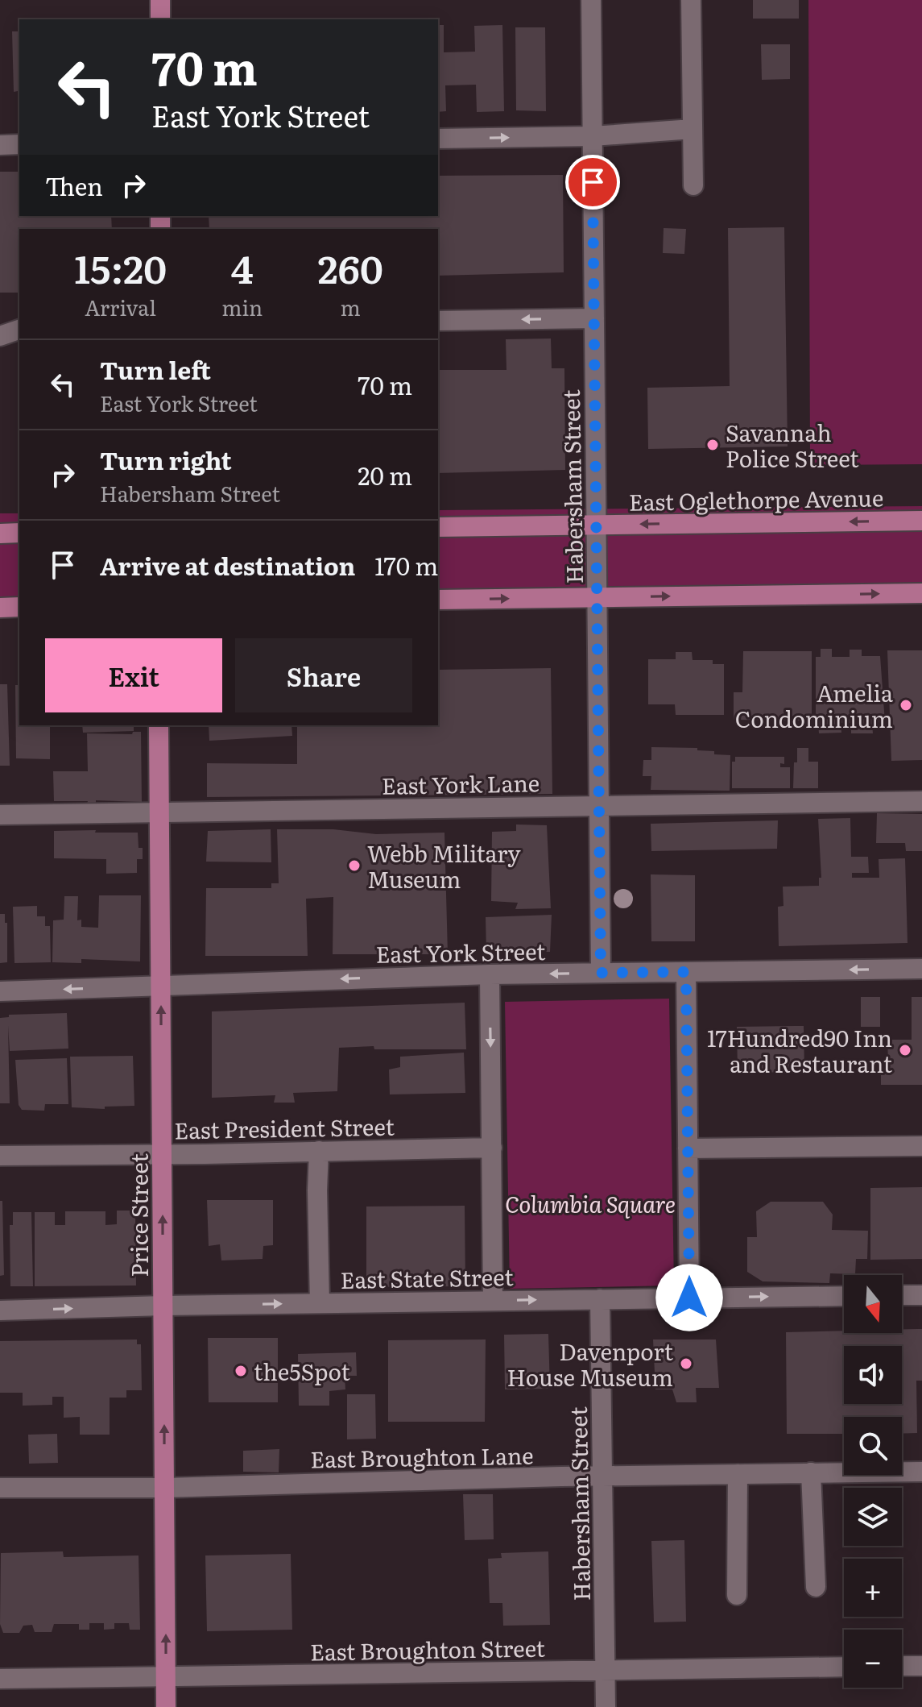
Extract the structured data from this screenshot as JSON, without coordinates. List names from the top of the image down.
{
  "streets": {
    "main road": ["East Oglethorpe Avenue", "Price Street"],
    "street": [
      "Habersham Street",
      "East York Lane",
      "East York Street",
      "East President Street",
      "East State Street",
      "East Broughton Lane",
      "East Broughton Street"
    ]
  },
  "crossings": [
    ["Habersham Street", "East Oglethorpe Avenue"],
    ["Habersham Street", "East York Lane"],
    ["Habersham Street", "East York Street"],
    ["Habersham Street", "East State Street"],
    ["Habersham Street", "East Broughton Lane"],
    ["Habersham Street", "East Broughton Street"],
    ["East York Lane", "Price Street"],
    ["East York Street", "Price Street"],
    ["East President Street", "Price Street"],
    ["Price Street", "East State Street"],
    ["Price Street", "East Broughton Lane"],
    ["Price Street", "East Broughton Street"]
  ],
  "one_way": ["East York Street", "Price Street", "East State Street"],
  "parks": ["Columbia Square"],
  "places": [
    "Savannah Police Street",
    "Amelia Condominium",
    "Webb Military Museum",
    "17Hundred90 Inn and Restaurant",
    "Davenport House Museum",
    "the5Spot"
  ],
  "north": "bottom",
  "page": {
    "turn": ["70 m", "East York Street"],
    "then": "Then",
    "eta": [
      "15:20",
      "Arrival",
      "4",
      "min",
      "260",
      "m"
    ],
    "list": [
      {
        "name": "Turn left",
        "note": "East York Street",
        "value": "70 m"
      },
      {
        "name": "Turn right",
        "note": "Habersham Street",
        "value": "20 m"
      },
      {
        "name": "Arrive at destination",
        "value": "170 m"
      }
    ],
    "buttons": ["Exit", "Share"],
    "map_buttons": ["+", "−"]
  }
}
